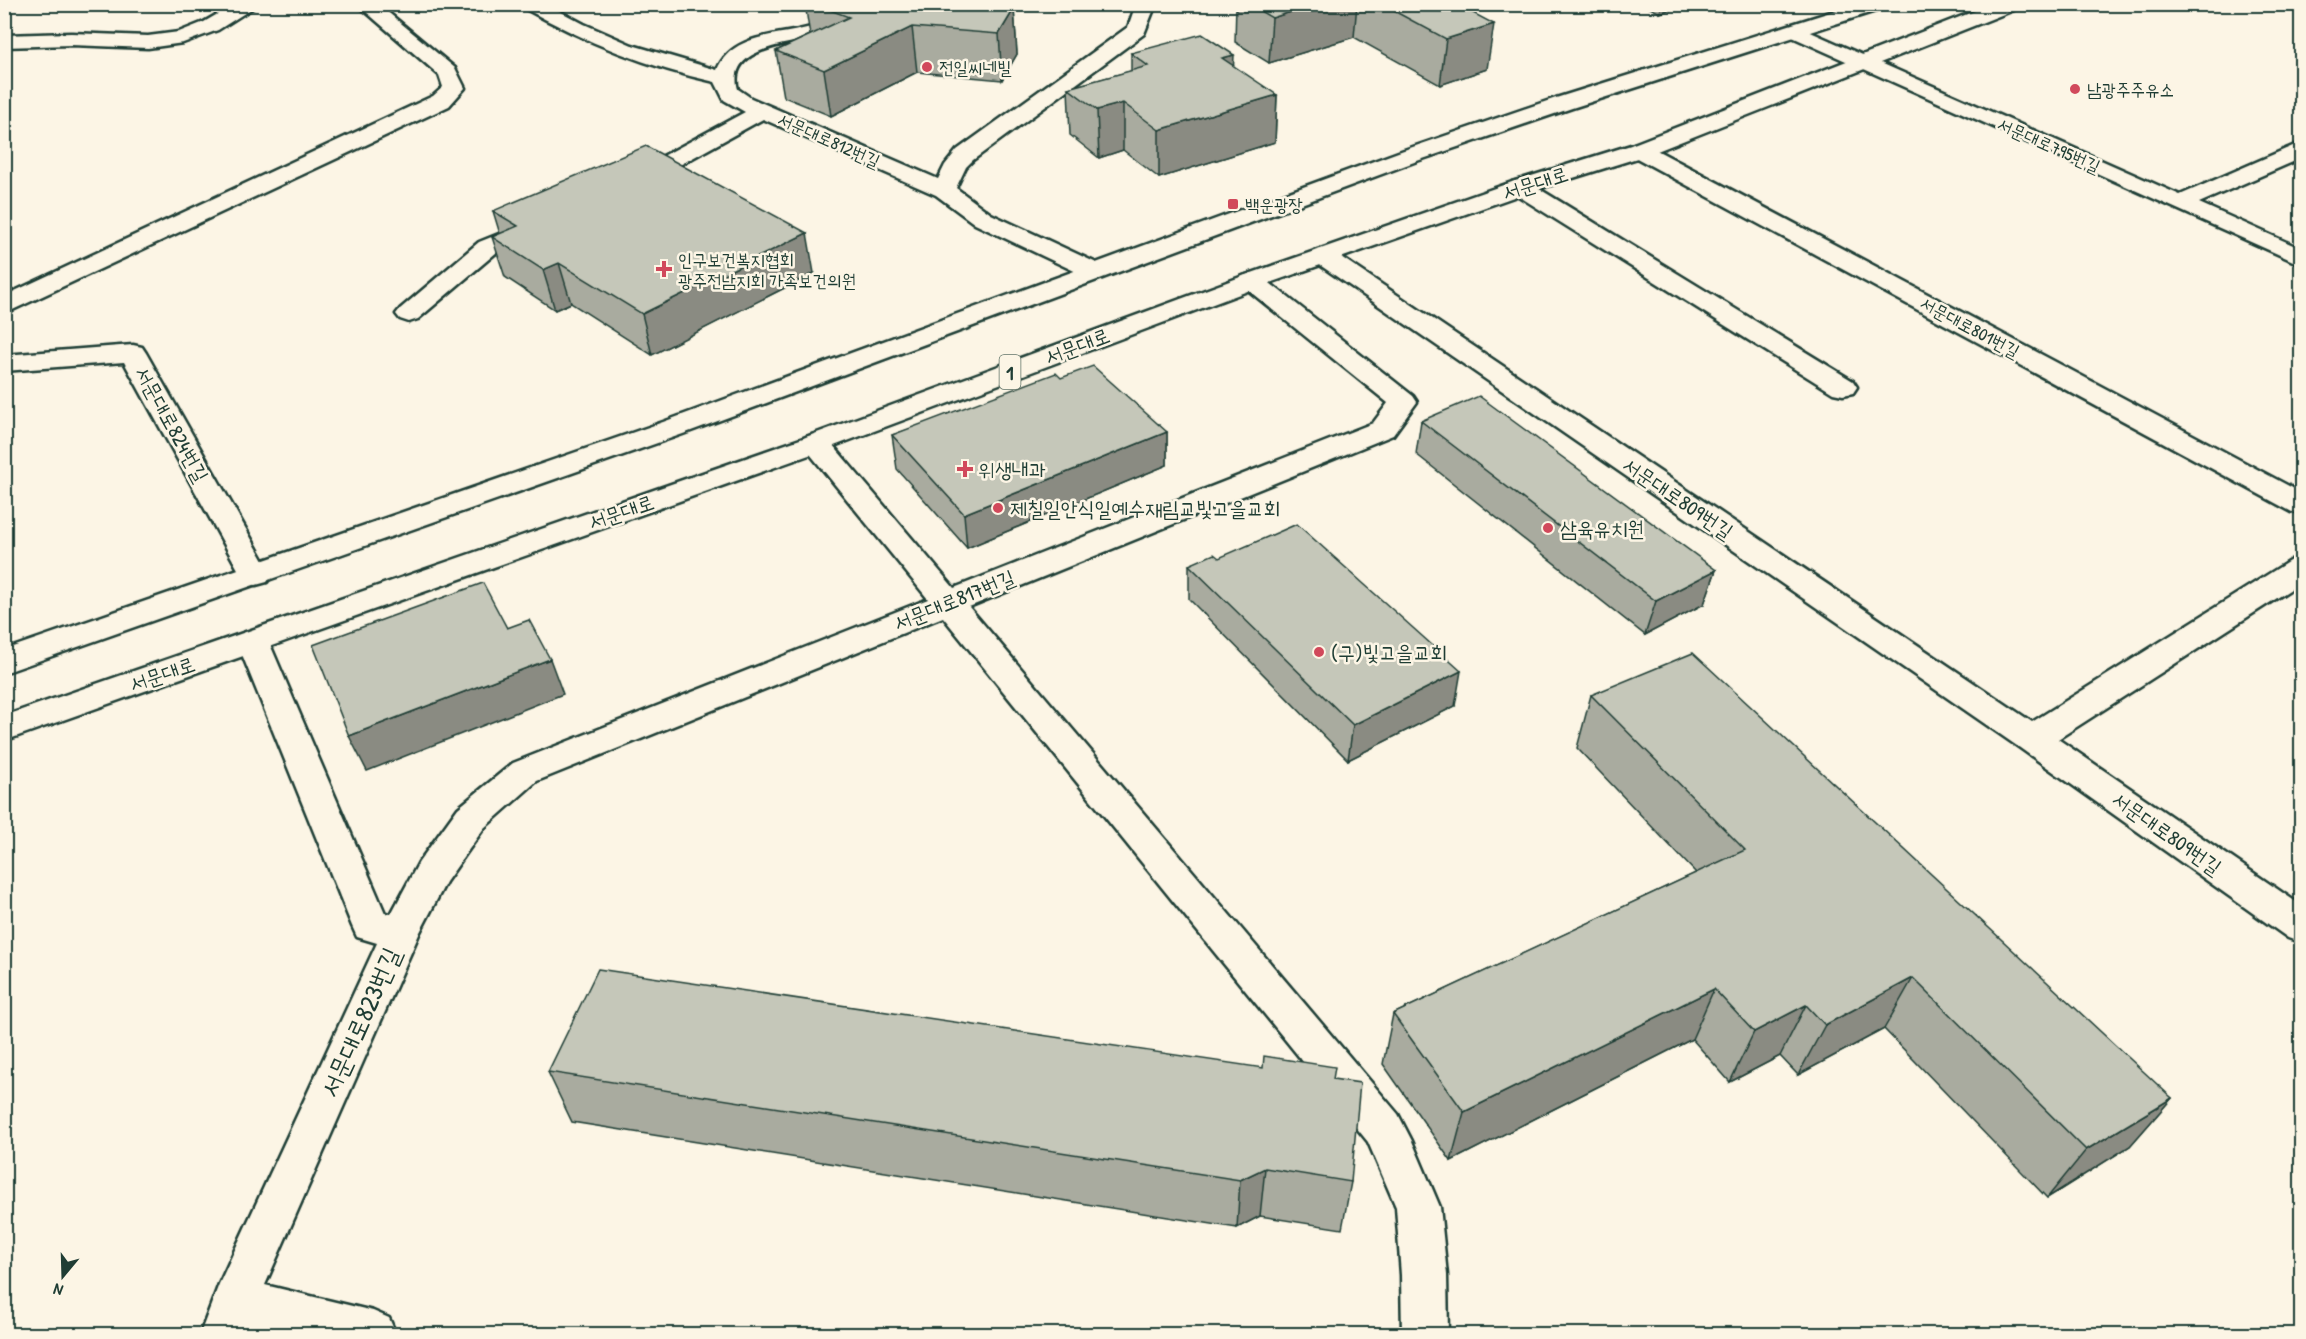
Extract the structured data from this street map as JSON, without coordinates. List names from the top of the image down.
{
  "streets": {
    "street": [
      "서문대로812번길",
      "서문대로795번길",
      "서문대로",
      "서문대로801번길",
      "1",
      "서문대로824번길",
      "서문대로809번길",
      "서문대로817번길",
      "서문대로823번길"
    ]
  },
  "crossings": [
    ["서문대로795번길", "서문대로"],
    ["서문대로", "서문대로801번길"],
    ["서문대로", "서문대로809번길"],
    ["서문대로", "서문대로817번길"],
    ["서문대로817번길", "서문대로823번길"]
  ],
  "places": {
    "other": [
      "전일씨네빌",
      "남광주주유소",
      "제칠일안식일예수재림교빛고을교회",
      "삼육유치원",
      "(구)빛고을교회"
    ],
    "transit": ["백운광장"],
    "health": ["인구보건복지협회 광주전남지회 가족보건의원", "위생내과"]
  },
  "north": "bottom"
}
